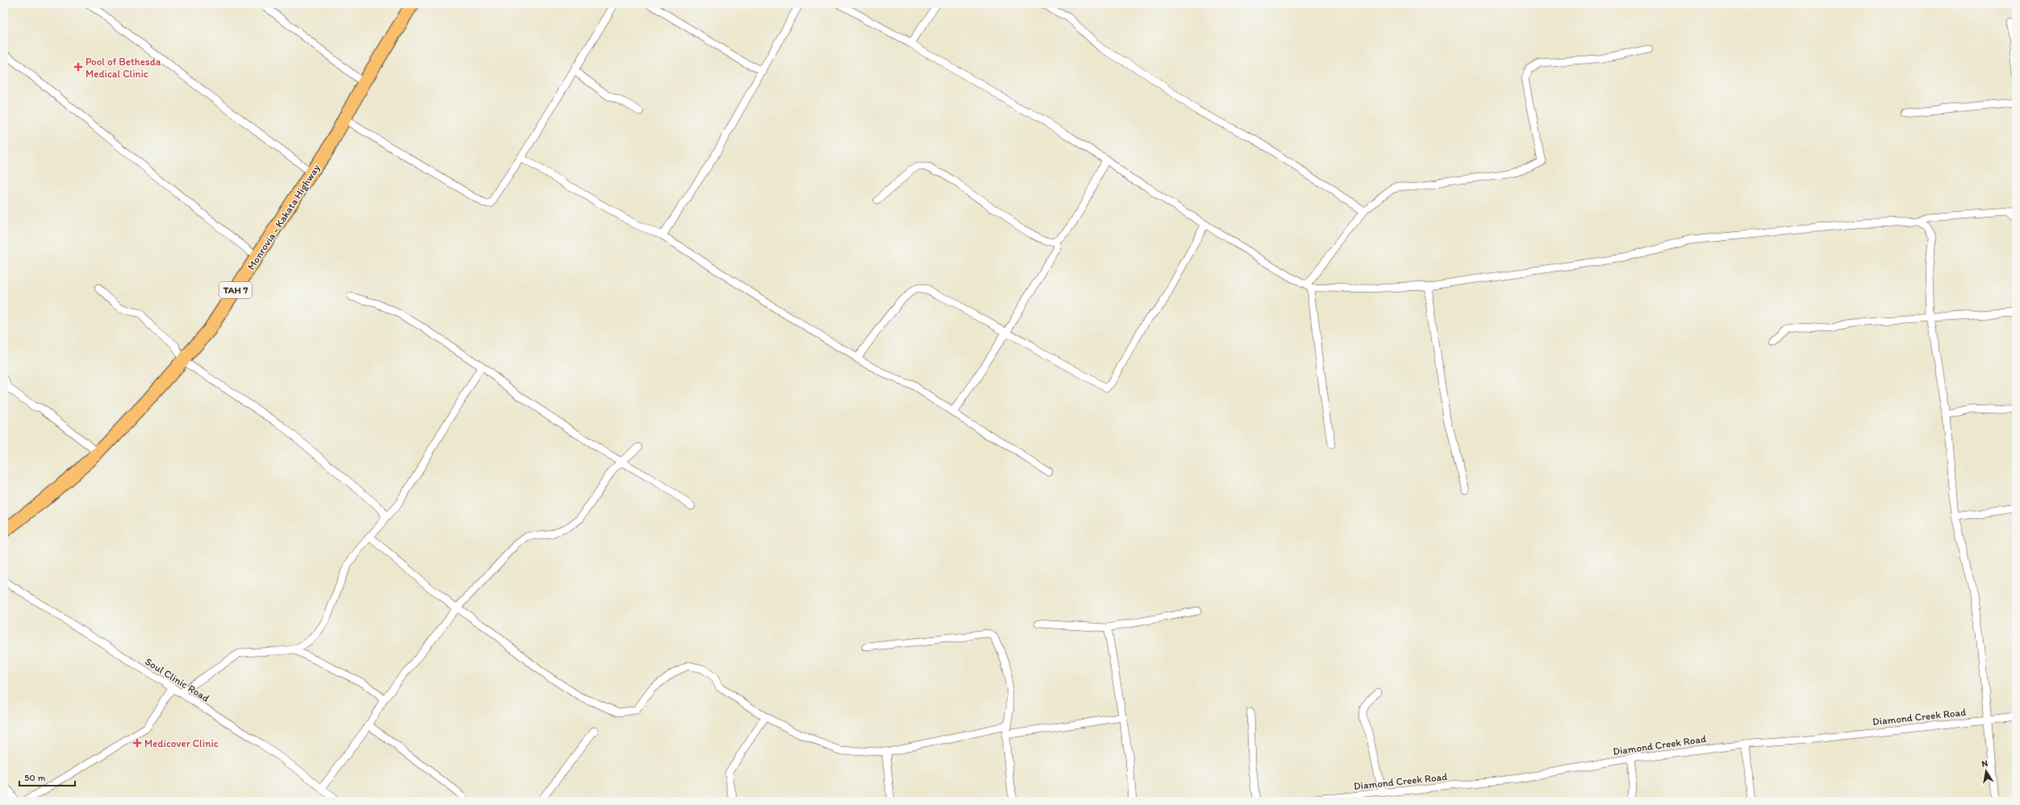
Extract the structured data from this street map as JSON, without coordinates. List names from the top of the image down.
{
  "streets": {
    "highway": ["Monrovia - Kakata Highway", "TAH 7"],
    "street": ["Soul Clinic Road", "Diamond Creek Road"]
  },
  "places": {
    "health": ["Pool of Bethesda Medical Clinic", "Medicover Clinic"]
  },
  "scale_bar": "50 m",
  "north": "top"
}
